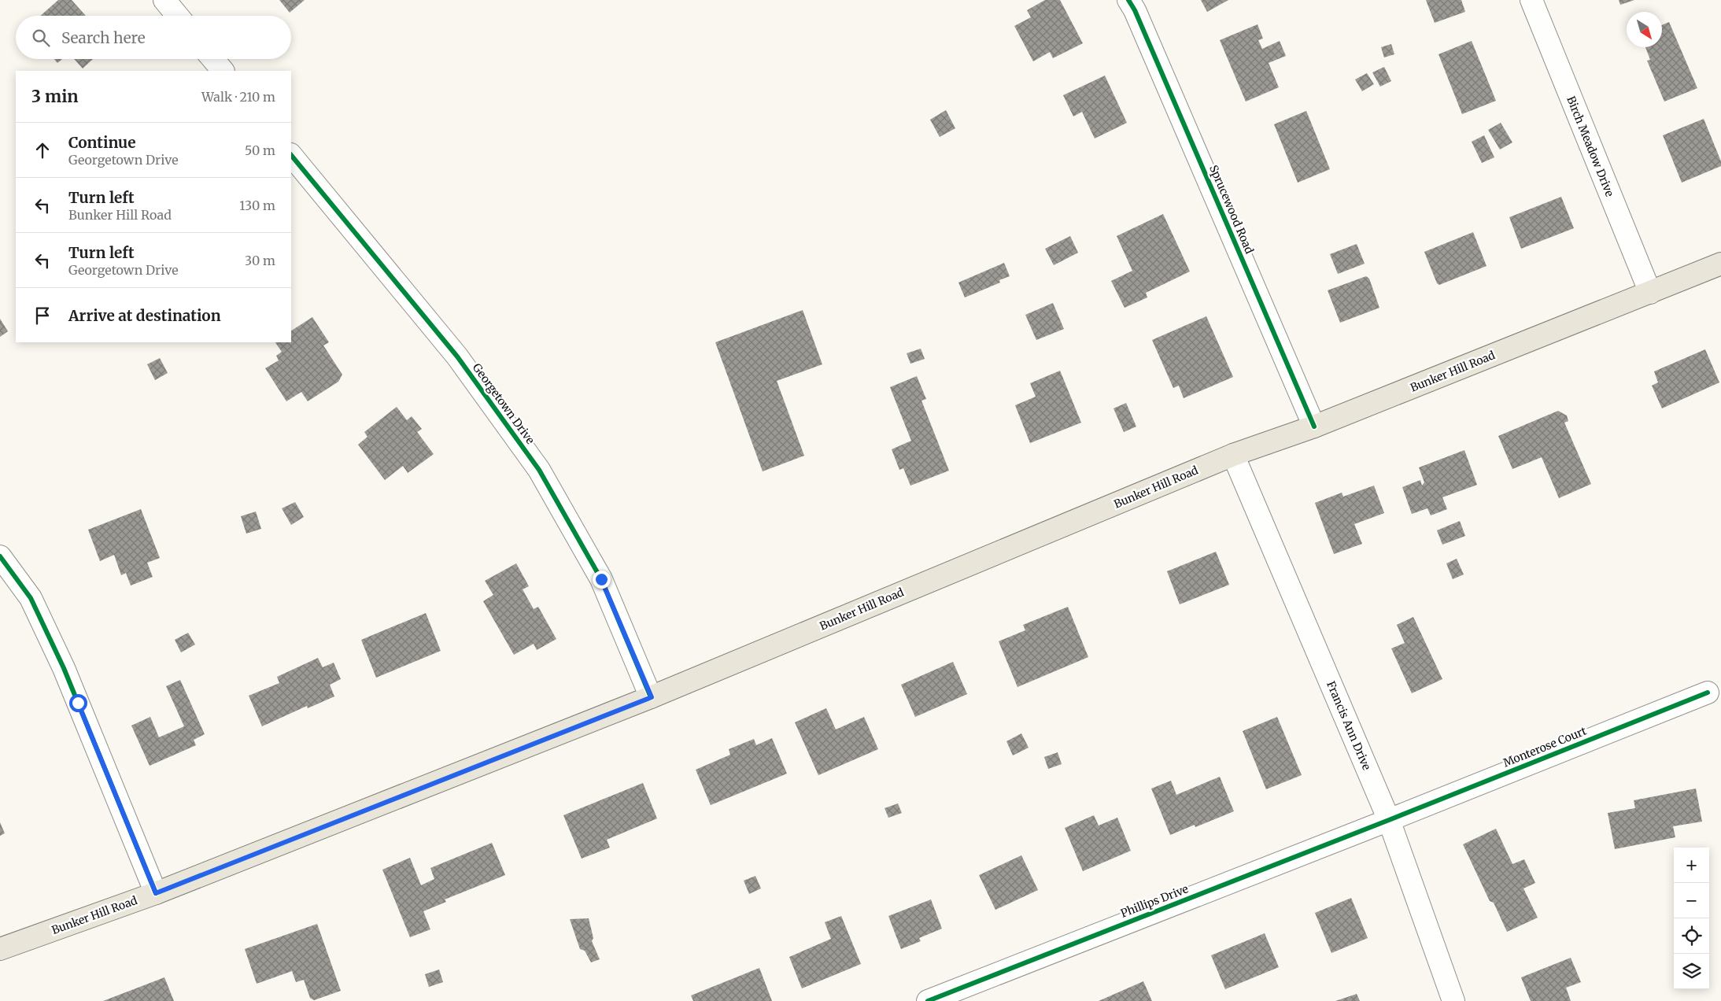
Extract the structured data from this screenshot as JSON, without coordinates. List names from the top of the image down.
{
  "streets": {
    "main road": ["Bunker Hill Road"],
    "street": [
      "Birch Meadow Drive",
      "Sprucewood Road",
      "Georgetown Drive",
      "Francis Ann Drive",
      "Monterose Court",
      "Phillips Drive"
    ]
  },
  "crossings": [
    ["Birch Meadow Drive", "Bunker Hill Road"],
    ["Sprucewood Road", "Bunker Hill Road"],
    ["Bunker Hill Road", "Georgetown Drive"],
    ["Bunker Hill Road", "Francis Ann Drive"],
    ["Francis Ann Drive", "Monterose Court"],
    ["Francis Ann Drive", "Phillips Drive"],
    ["Monterose Court", "Phillips Drive"]
  ],
  "north": "bottom right",
  "page": {
    "search": "Search here",
    "heading": ["3 min", "Walk · 210 m"],
    "list": [
      ["Continue", "Georgetown Drive", "50 m"],
      ["Turn left", "Bunker Hill Road", "130 m"],
      ["Turn left", "Georgetown Drive", "30 m"],
      "Arrive at destination"
    ],
    "map_buttons": ["+", "−"]
  }
}
